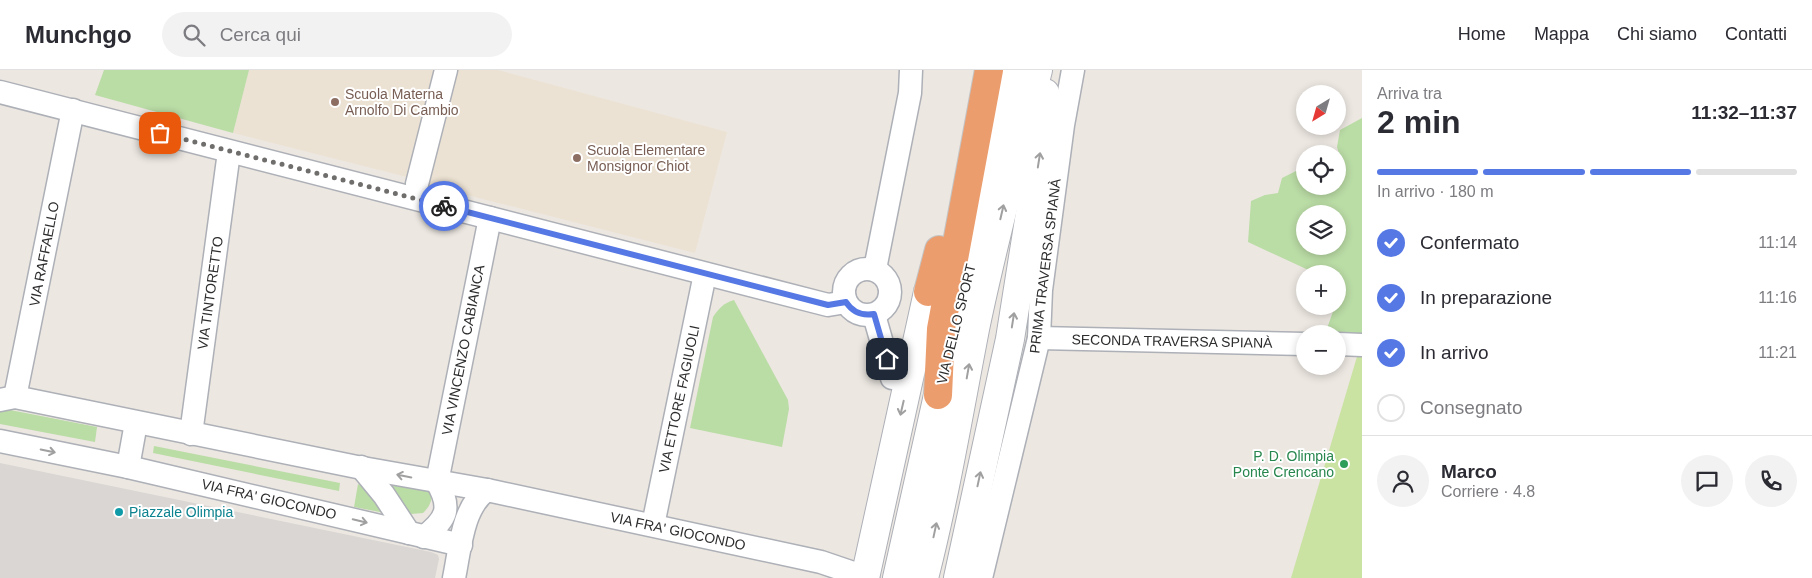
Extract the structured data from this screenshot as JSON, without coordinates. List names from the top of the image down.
{
  "streets": {
    "street": [
      "VIA RAFFAELLO",
      "PRIMA TRAVERSA SPIANÀ",
      "VIA TINTORETTO",
      "VIA DELLO SPORT",
      "SECONDA TRAVERSA SPIANÀ",
      "VIA VINCENZO CABIANCA",
      "VIA ETTORE FAGIUOLI",
      "VIA FRA' GIOCONDO"
    ]
  },
  "crossings": [
    ["VIA RAFFAELLO", "VIA FRA' GIOCONDO"],
    ["PRIMA TRAVERSA SPIANÀ", "SECONDA TRAVERSA SPIANÀ"],
    ["VIA TINTORETTO", "VIA FRA' GIOCONDO"],
    ["VIA VINCENZO CABIANCA", "VIA FRA' GIOCONDO"],
    ["VIA ETTORE FAGIUOLI", "VIA FRA' GIOCONDO"]
  ],
  "places": [
    "Scuola Materna Arnolfo Di Cambio",
    "Scuola Elementare Monsignor Chiot",
    "P. D. Olimpia Ponte Crencano",
    "Piazzale Olimpia"
  ],
  "north": "bottom left",
  "page": {
    "header": "Munchgo",
    "search": "Cerca qui",
    "nav": [
      "Home",
      "Mappa",
      "Chi siamo",
      "Contatti"
    ],
    "heading": ["2 min", "Arriva tra", "11:32–11:37"],
    "panel": ["Marco", "Corriere · 4.8"],
    "map_buttons": ["+", "−"],
    "bar": "In arrivo · 180 m",
    "list": [
      ["Confermato", "11:14"],
      ["In preparazione", "11:16"],
      ["In arrivo", "11:21"],
      "Consegnato"
    ]
  }
}
